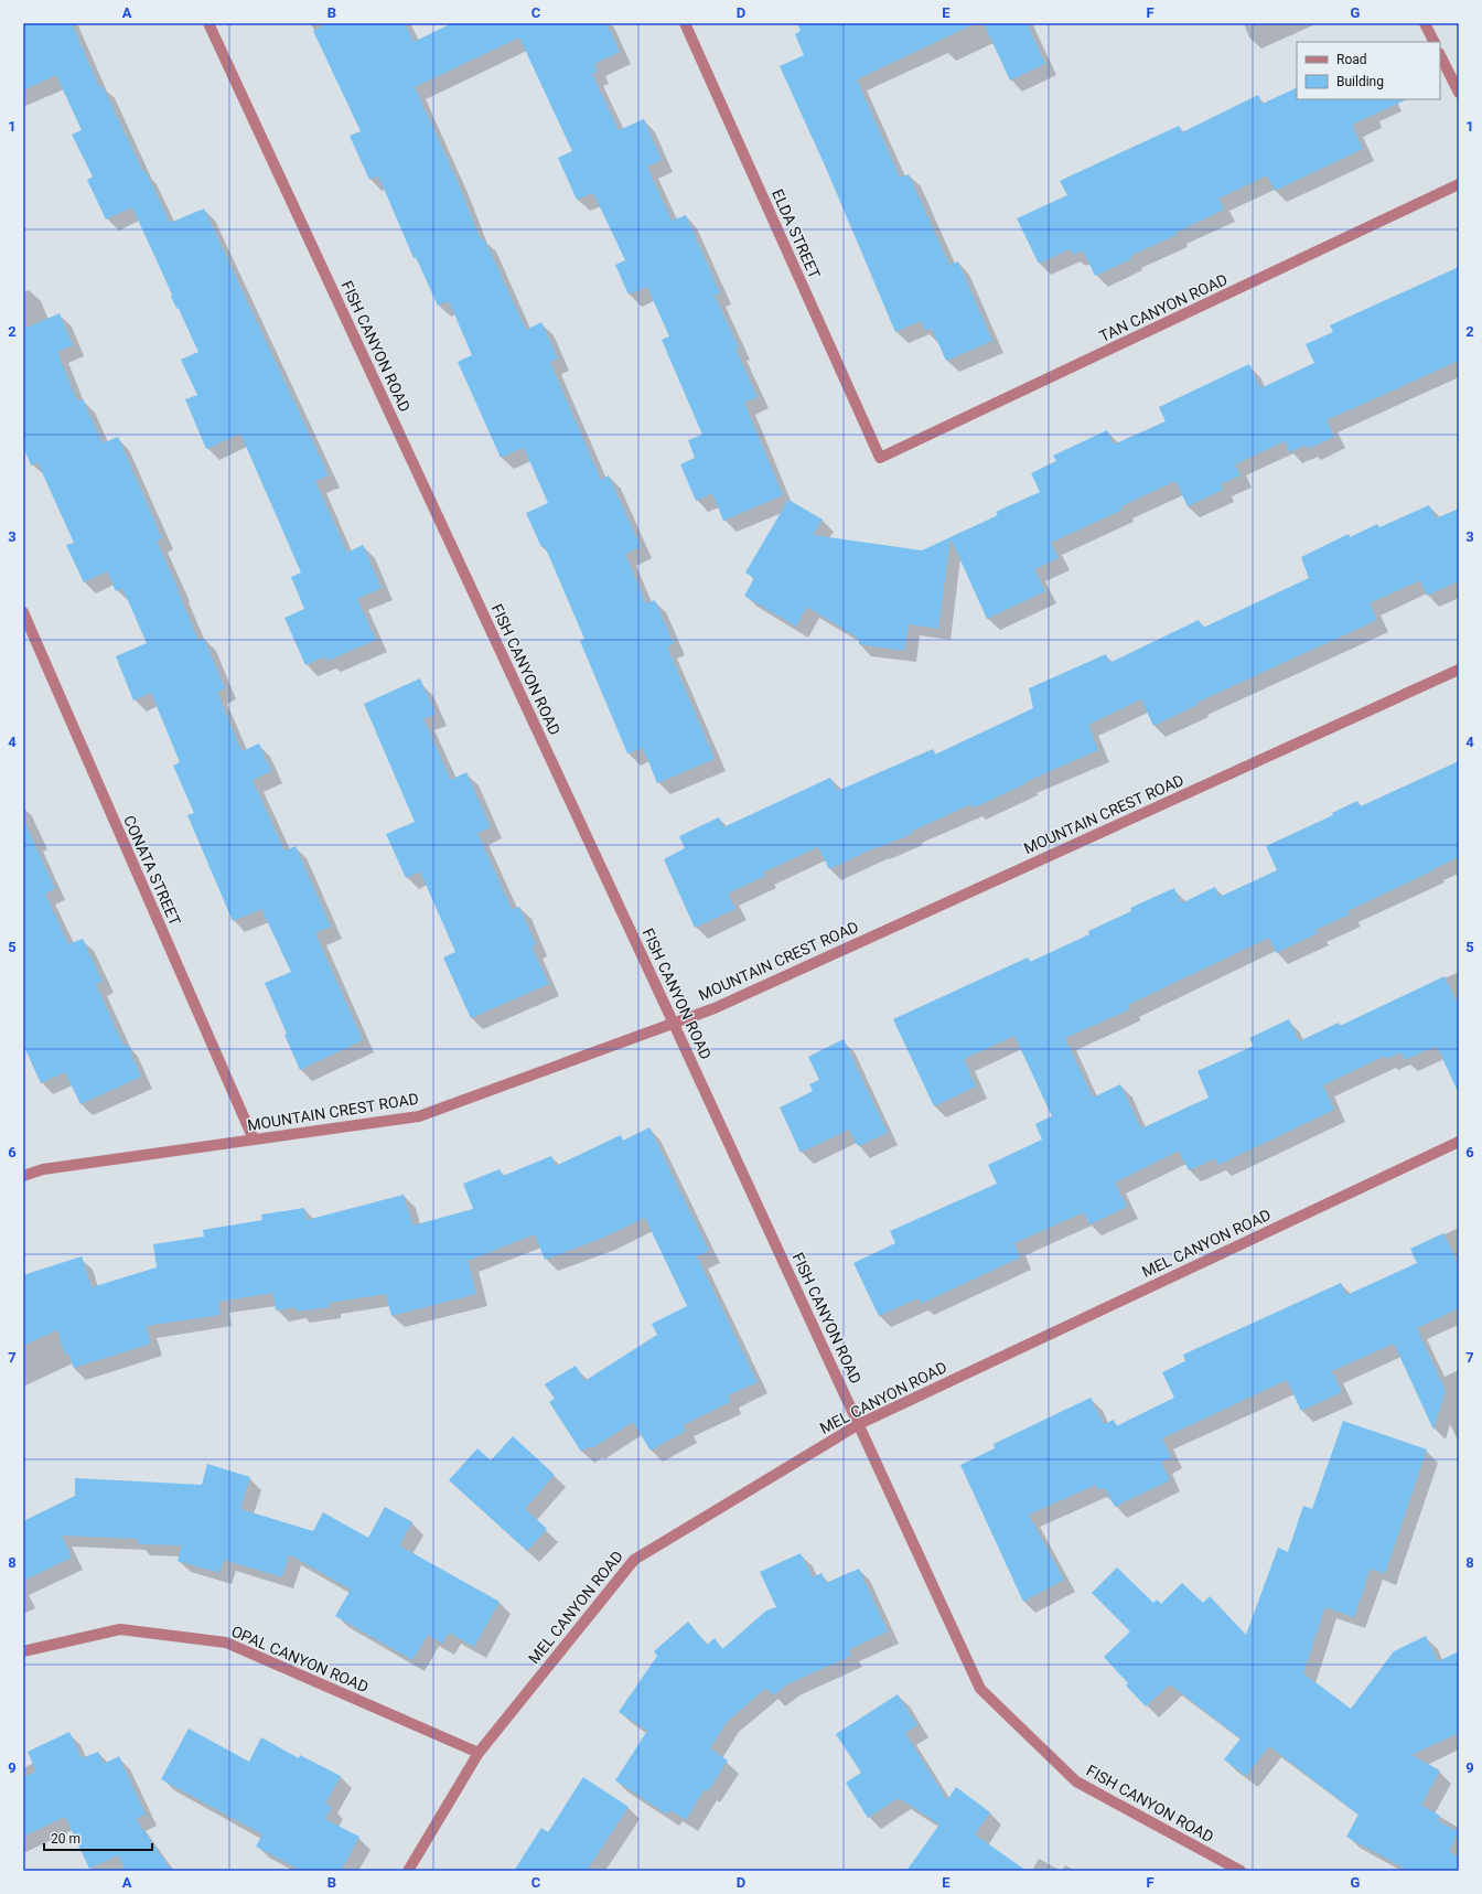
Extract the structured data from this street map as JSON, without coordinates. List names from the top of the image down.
{
  "streets": {
    "street": [
      "ELDA STREET",
      "TAN CANYON ROAD",
      "FISH CANYON ROAD",
      "MOUNTAIN CREST ROAD",
      "CONATA STREET",
      "MEL CANYON ROAD",
      "OPAL CANYON ROAD"
    ]
  },
  "crossings": [
    ["ELDA STREET", "TAN CANYON ROAD"],
    ["FISH CANYON ROAD", "MOUNTAIN CREST ROAD"],
    ["FISH CANYON ROAD", "MEL CANYON ROAD"],
    ["MOUNTAIN CREST ROAD", "CONATA STREET"],
    ["MEL CANYON ROAD", "OPAL CANYON ROAD"]
  ],
  "legend": ["Road", "Building"],
  "scale_bar": "20 m",
  "grid": {
    "columns": [
      "A",
      "B",
      "C",
      "D",
      "E",
      "F",
      "G"
    ],
    "rows": [
      "1",
      "2",
      "3",
      "4",
      "5",
      "6",
      "7",
      "8",
      "9"
    ]
  }
}
